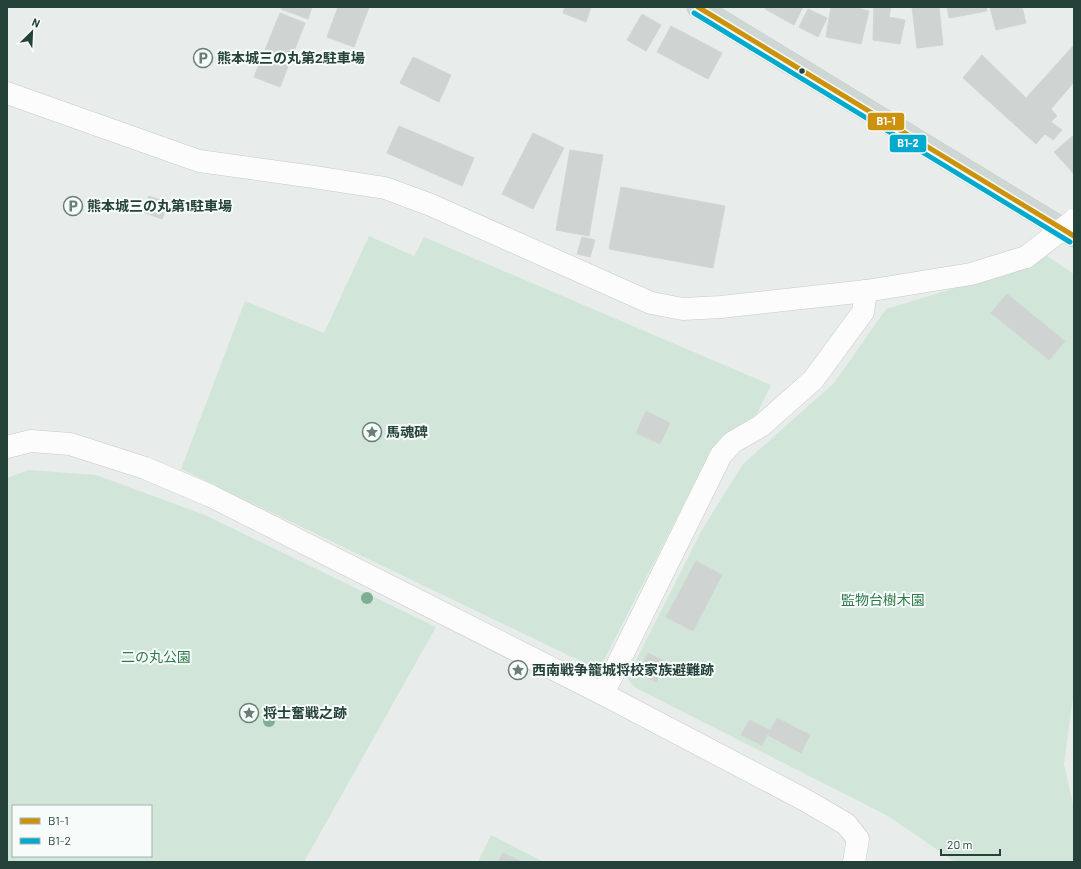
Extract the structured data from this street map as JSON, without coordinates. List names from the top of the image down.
{
  "parks": ["監物台樹木園", "二の丸公園"],
  "places": {
    "parking": ["熊本城三の丸第2駐車場", "熊本城三の丸第1駐車場"],
    "place": ["馬魂碑", "西南戦争籠城将校家族避難跡", "将士奮戦之跡"]
  },
  "lines": ["transit line B1-1", "transit line B1-2"],
  "legend": ["B1-1", "B1-2"],
  "scale_bar": "20 m",
  "north": "top right"
}
